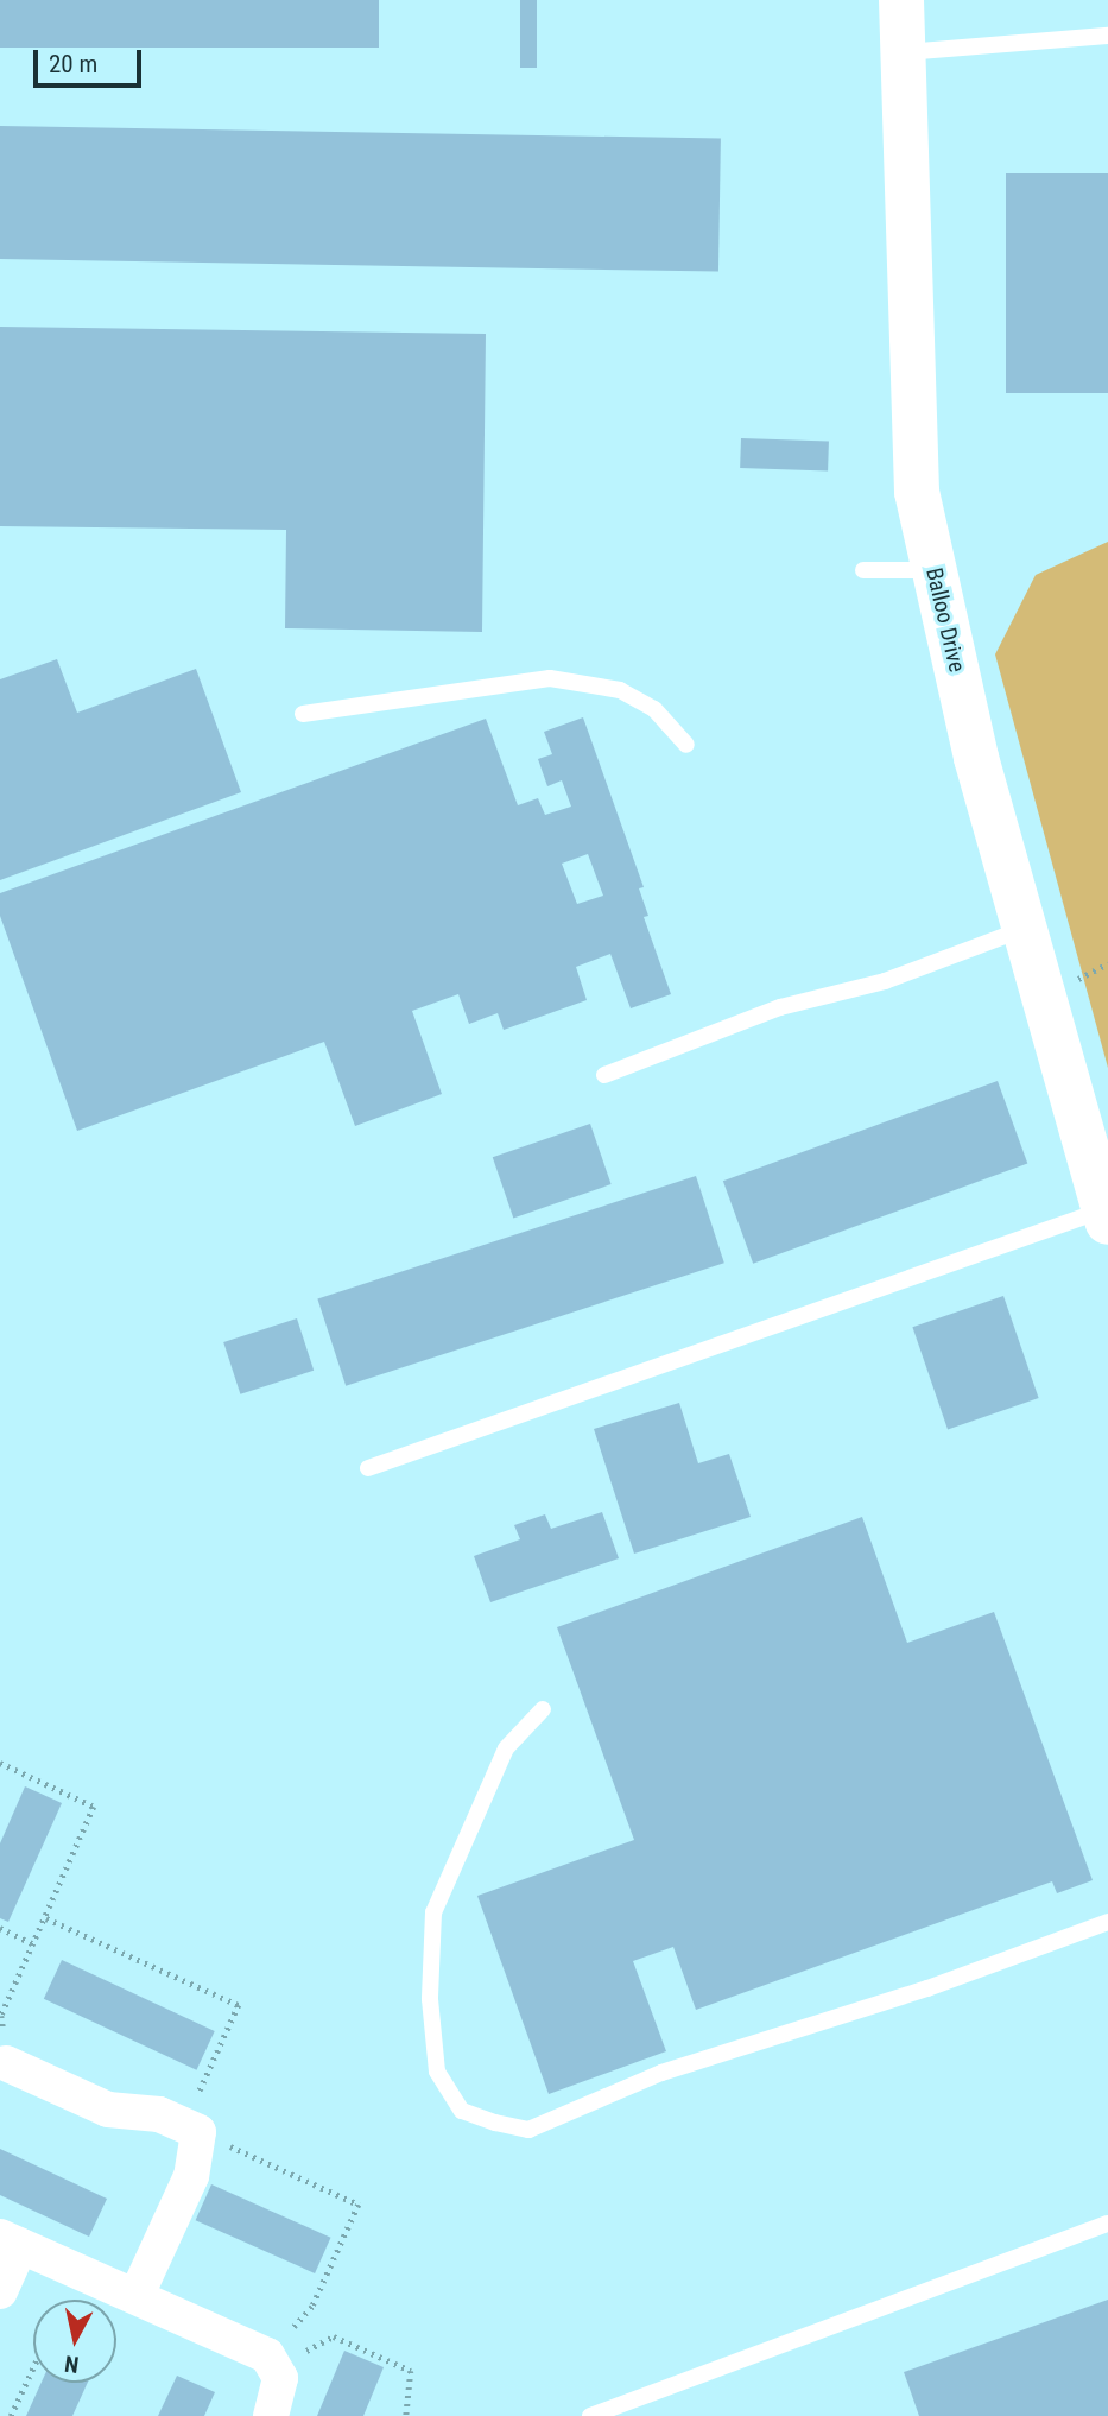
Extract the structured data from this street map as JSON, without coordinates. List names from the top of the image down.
{
  "streets": {
    "street": ["Balloo Drive"]
  },
  "scale_bar": "20 m",
  "north": "bottom"
}
